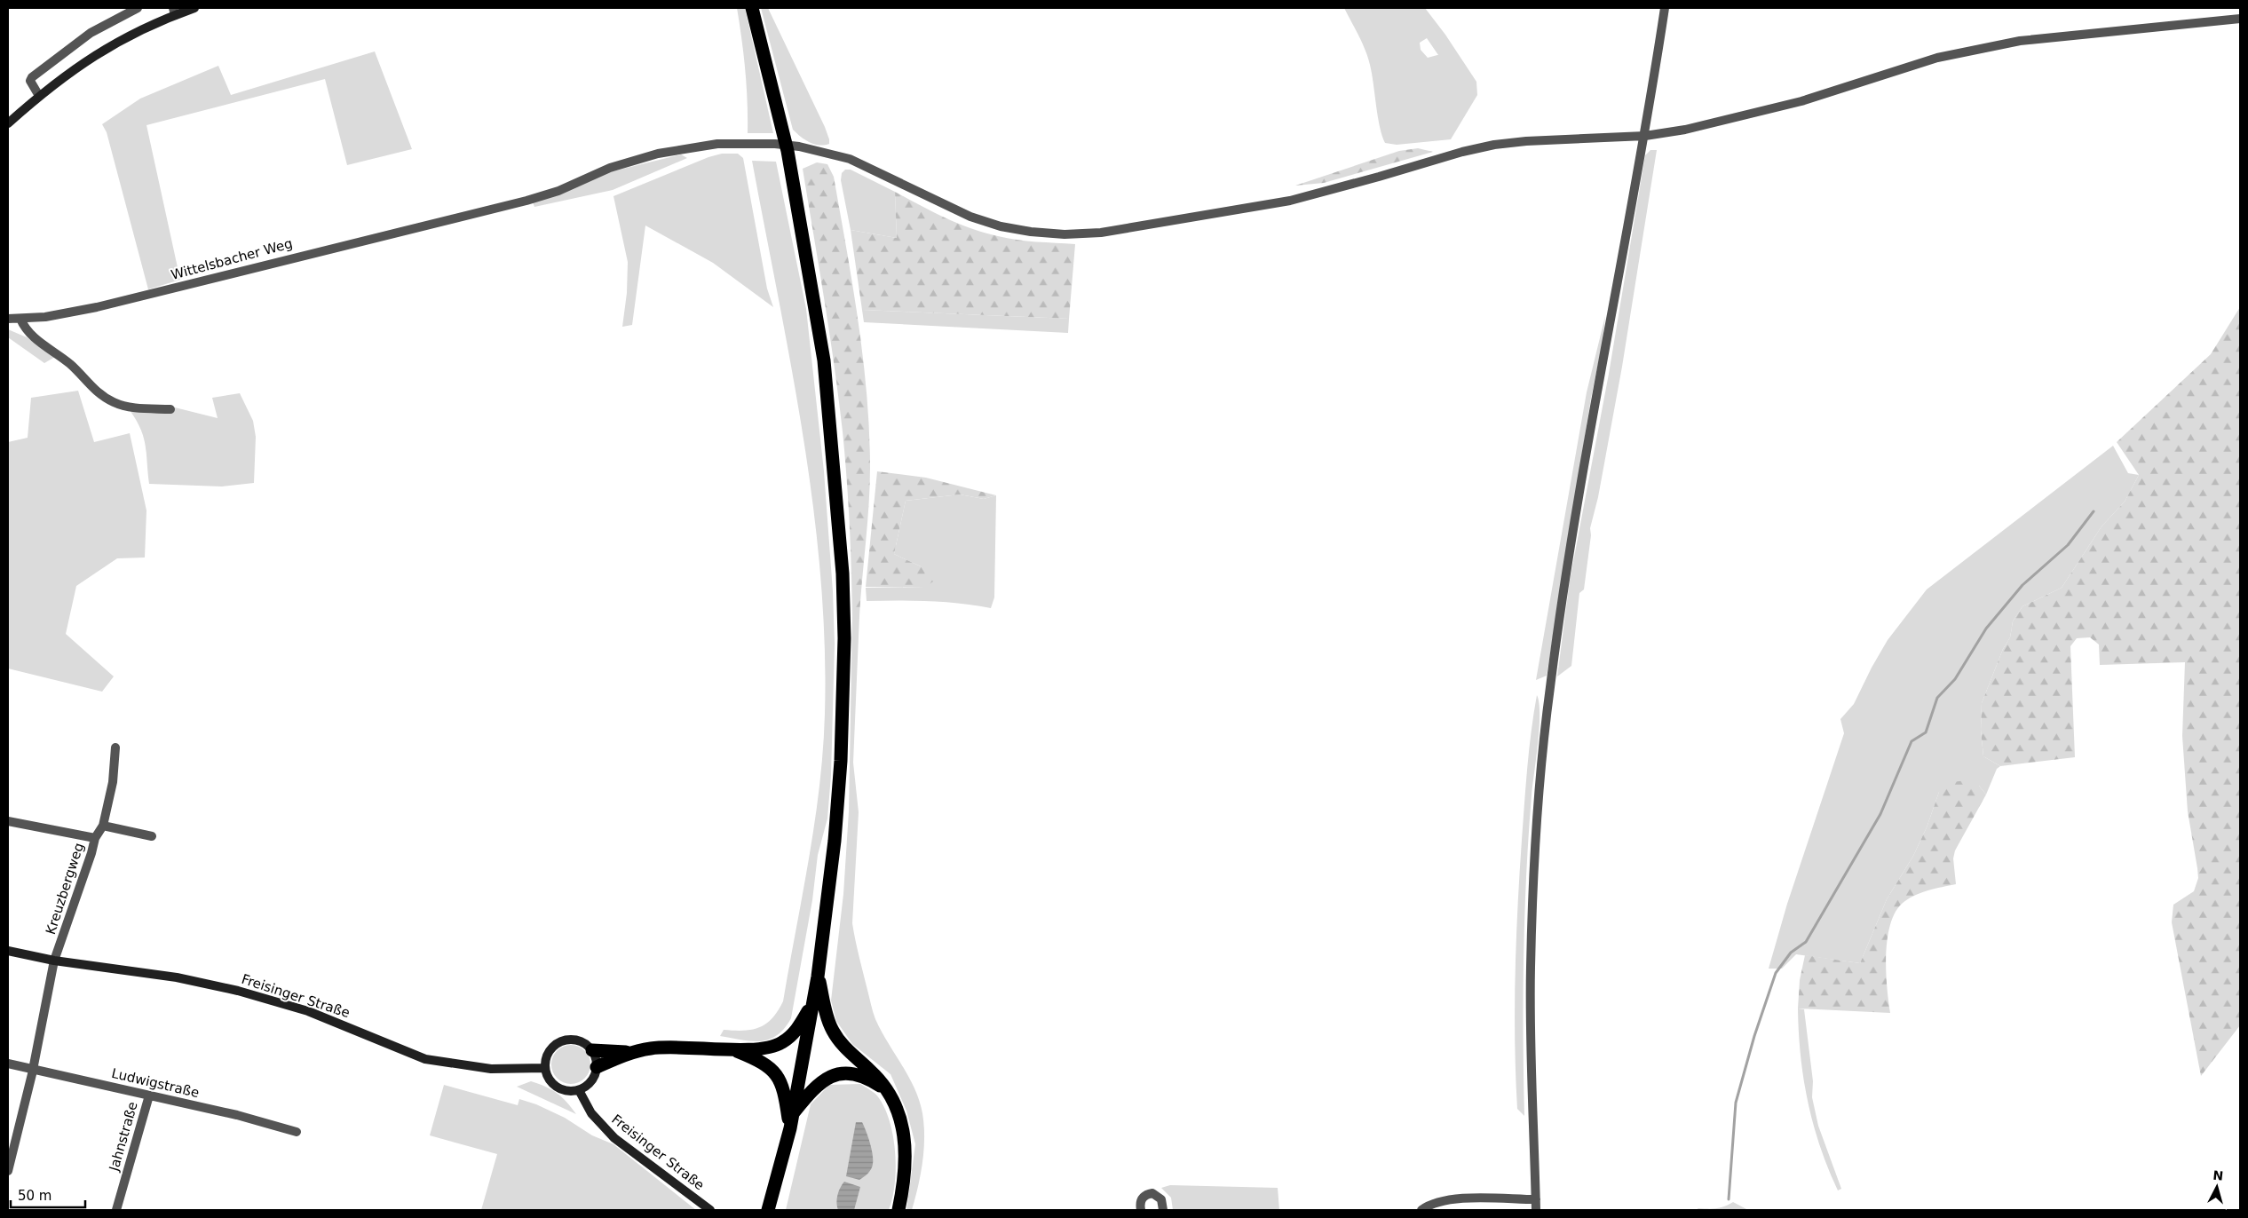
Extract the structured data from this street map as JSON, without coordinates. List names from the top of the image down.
{
  "streets": {
    "main road": ["Freisinger Straße"],
    "street": [
      "Wittelsbacher Weg",
      "Kreuzbergweg",
      "Ludwigstraße",
      "Jahnstraße"
    ]
  },
  "crossings": [
    ["Kreuzbergweg", "Freisinger Straße"],
    ["Kreuzbergweg", "Ludwigstraße"],
    ["Ludwigstraße", "Jahnstraße"]
  ],
  "scale_bar": "50 m",
  "north": "top"
}
